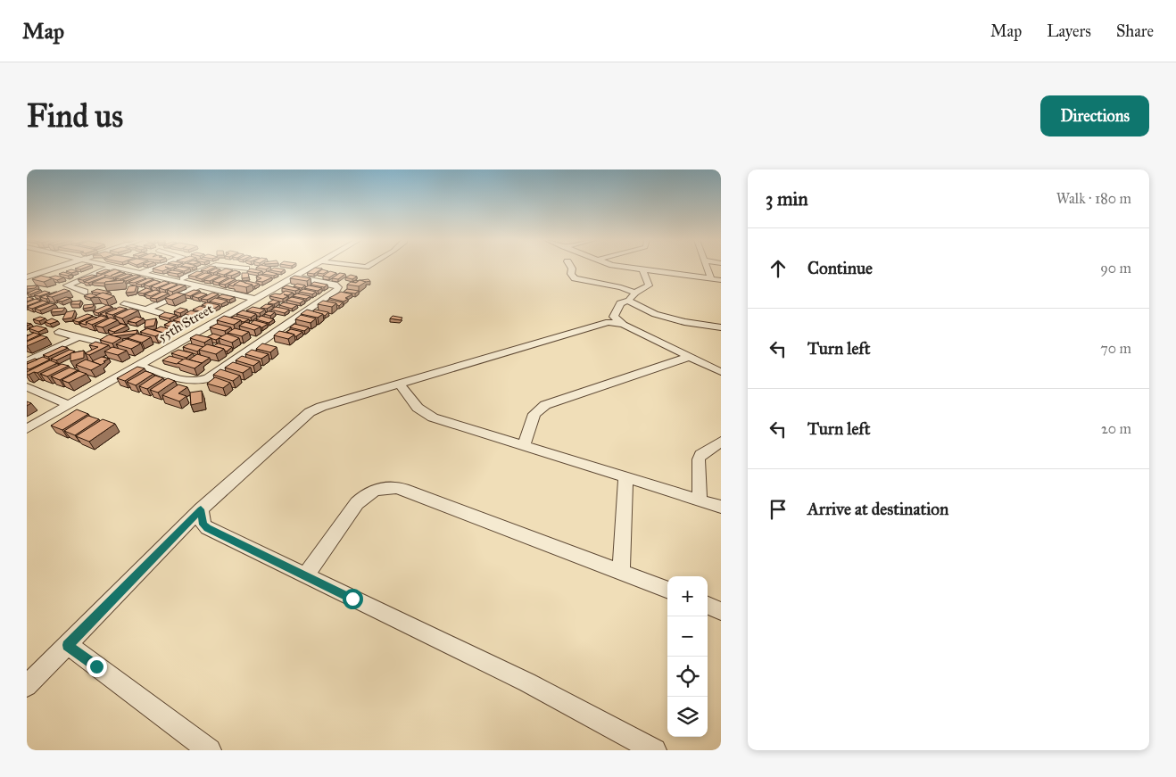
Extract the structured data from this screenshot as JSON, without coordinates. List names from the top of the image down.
{
  "streets": {
    "street": ["55th Street"]
  },
  "page": {
    "header": "Map",
    "nav": ["Map", "Layers", "Share"],
    "buttons": "Directions",
    "title": "Find us",
    "heading": ["3 min", "Walk · 180 m"],
    "list": [
      ["Continue", "90 m"],
      ["Turn left", "70 m"],
      ["Turn left", "20 m"],
      "Arrive at destination"
    ],
    "map_buttons": ["+", "−"]
  }
}
